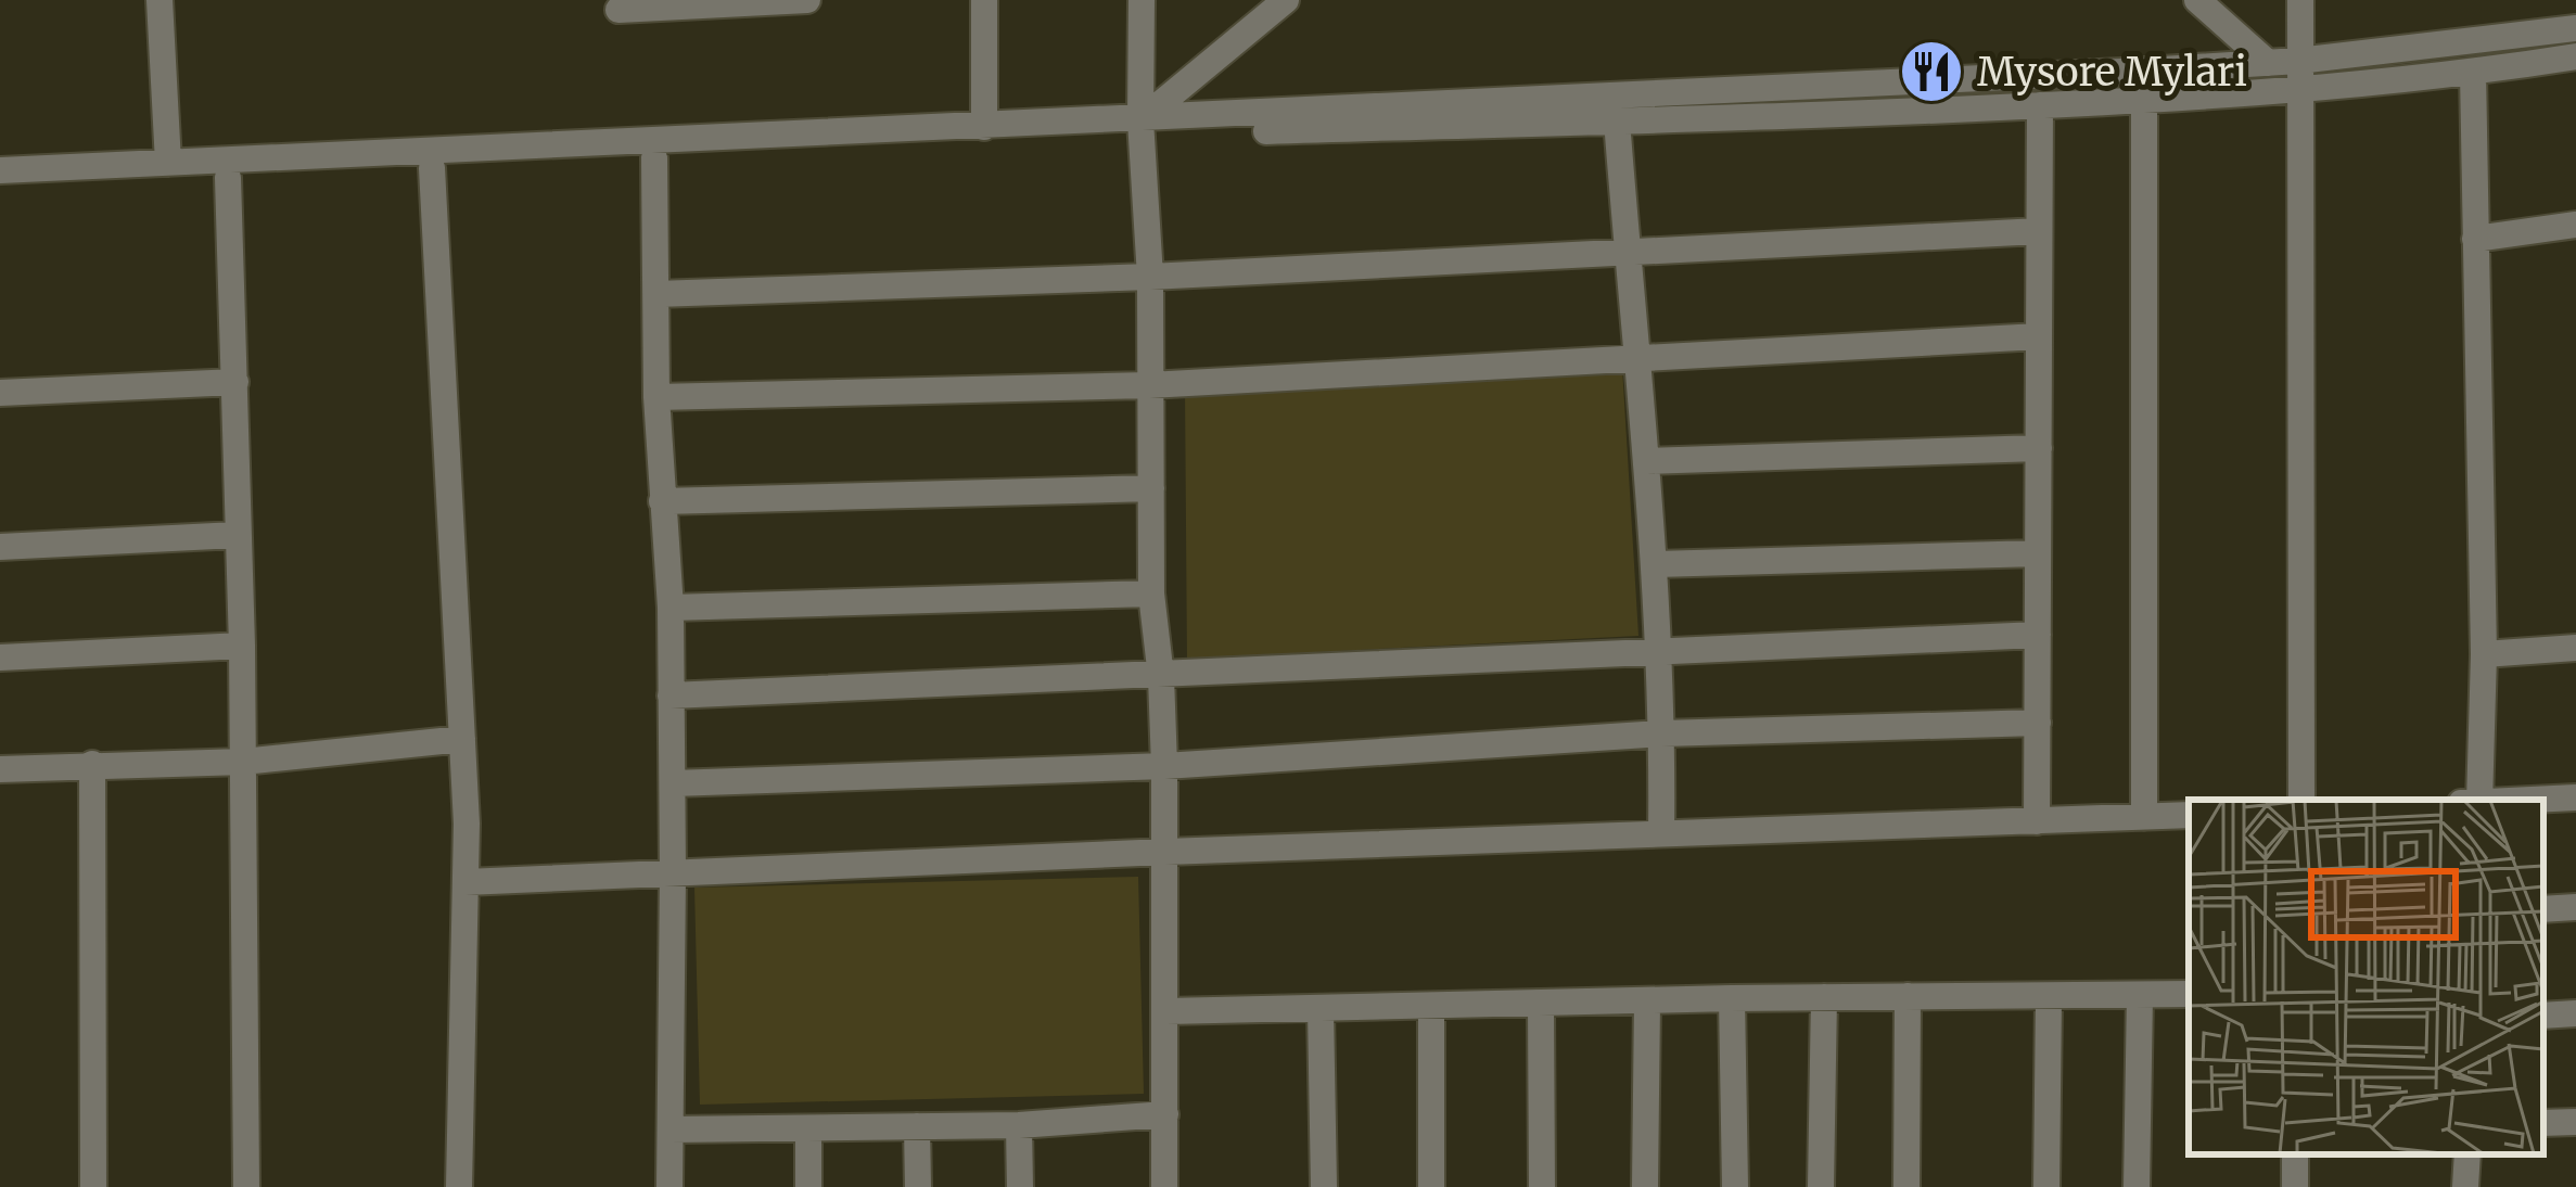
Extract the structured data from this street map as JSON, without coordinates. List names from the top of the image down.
{
  "places": {
    "restaurant": ["Mysore Mylari"]
  }
}
